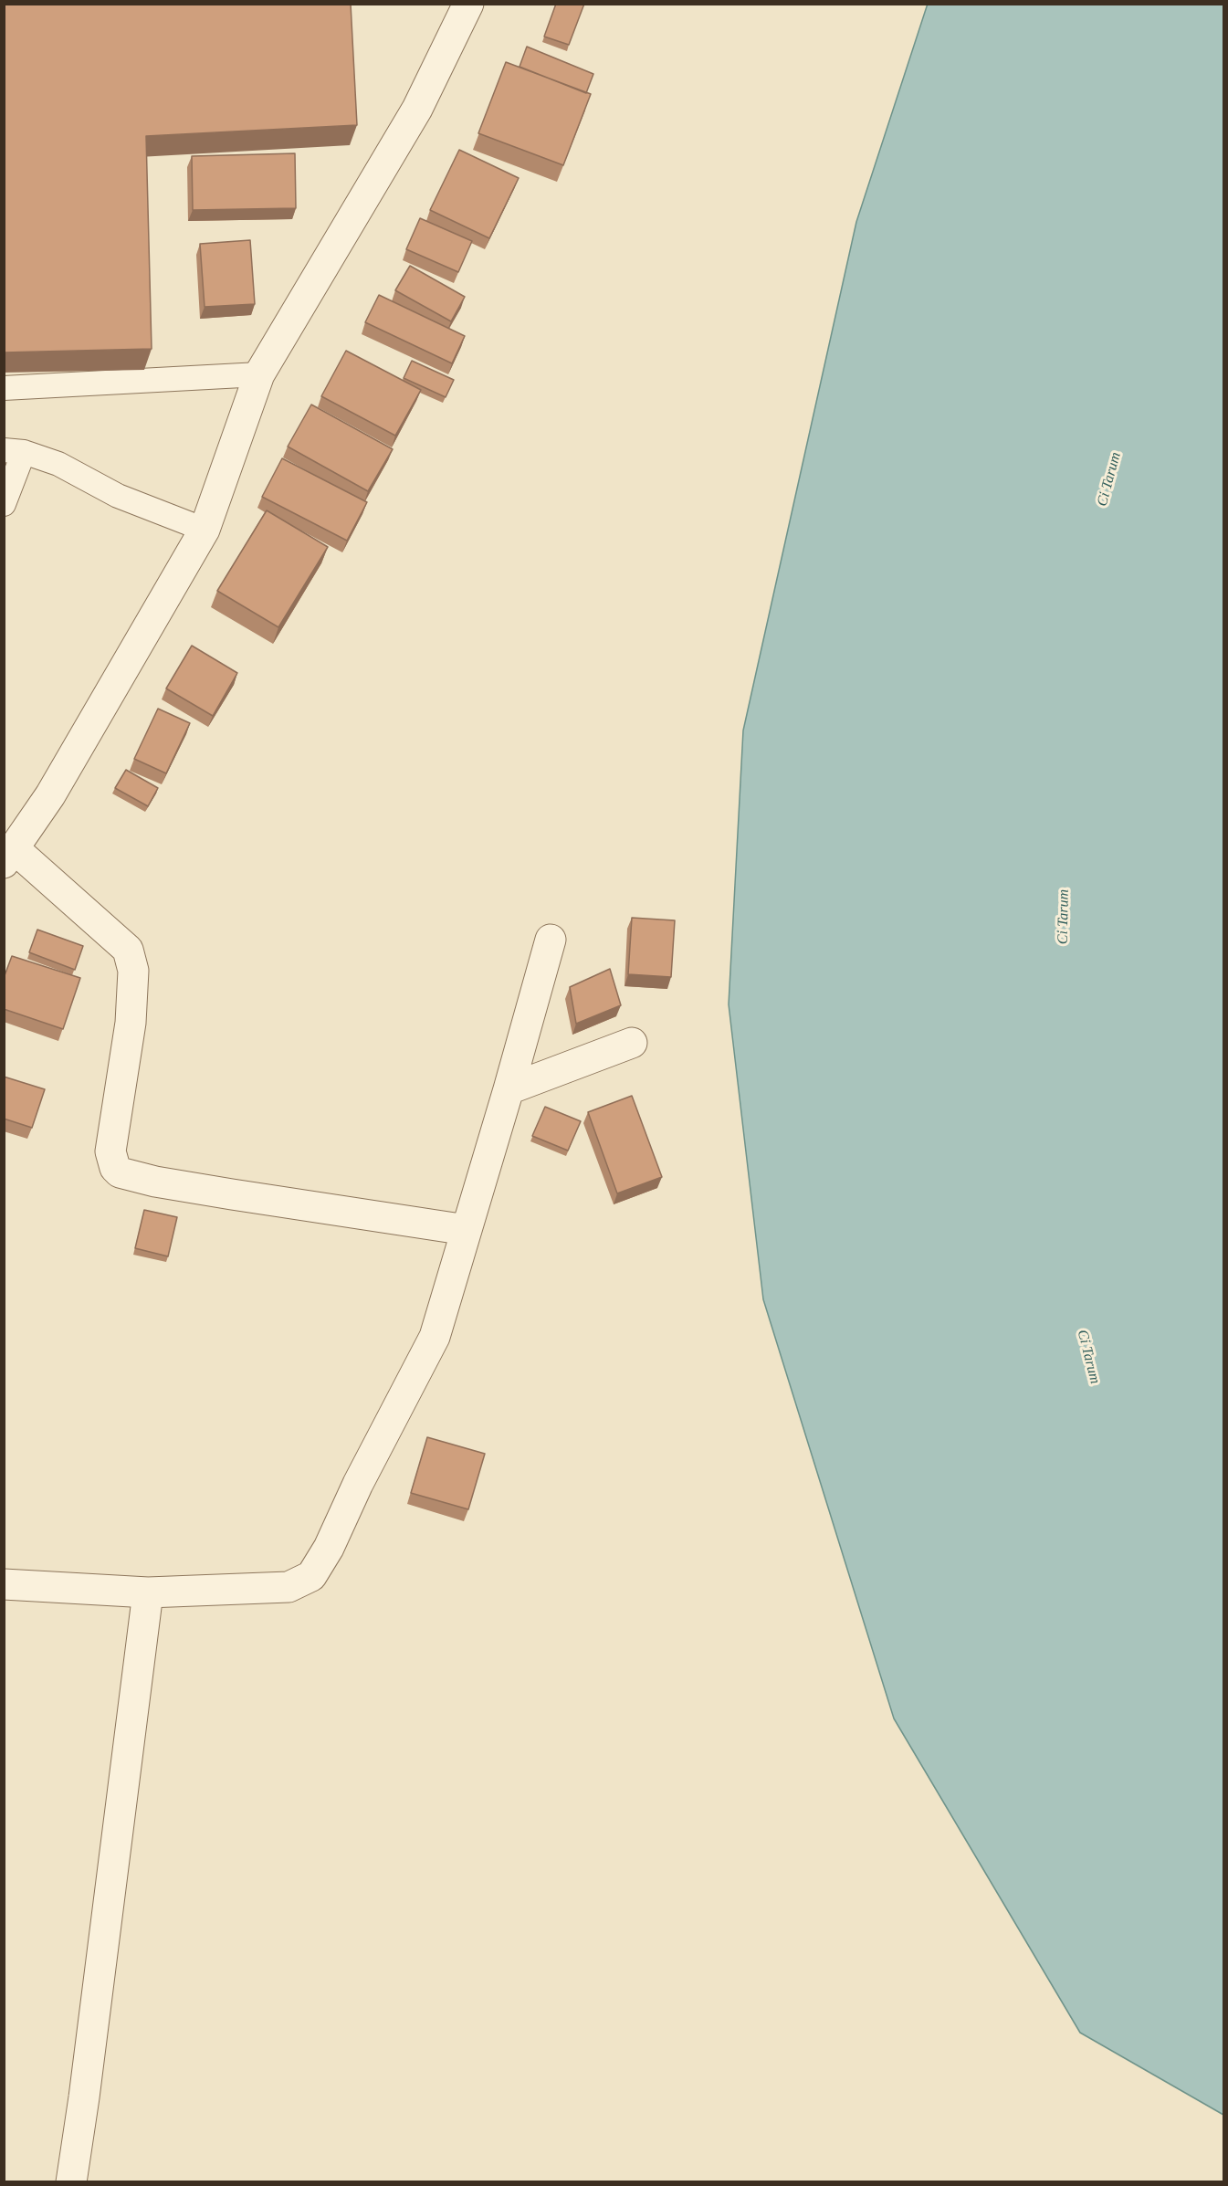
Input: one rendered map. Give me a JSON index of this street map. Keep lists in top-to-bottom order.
{
  "water": ["Ci Tarum"]
}
